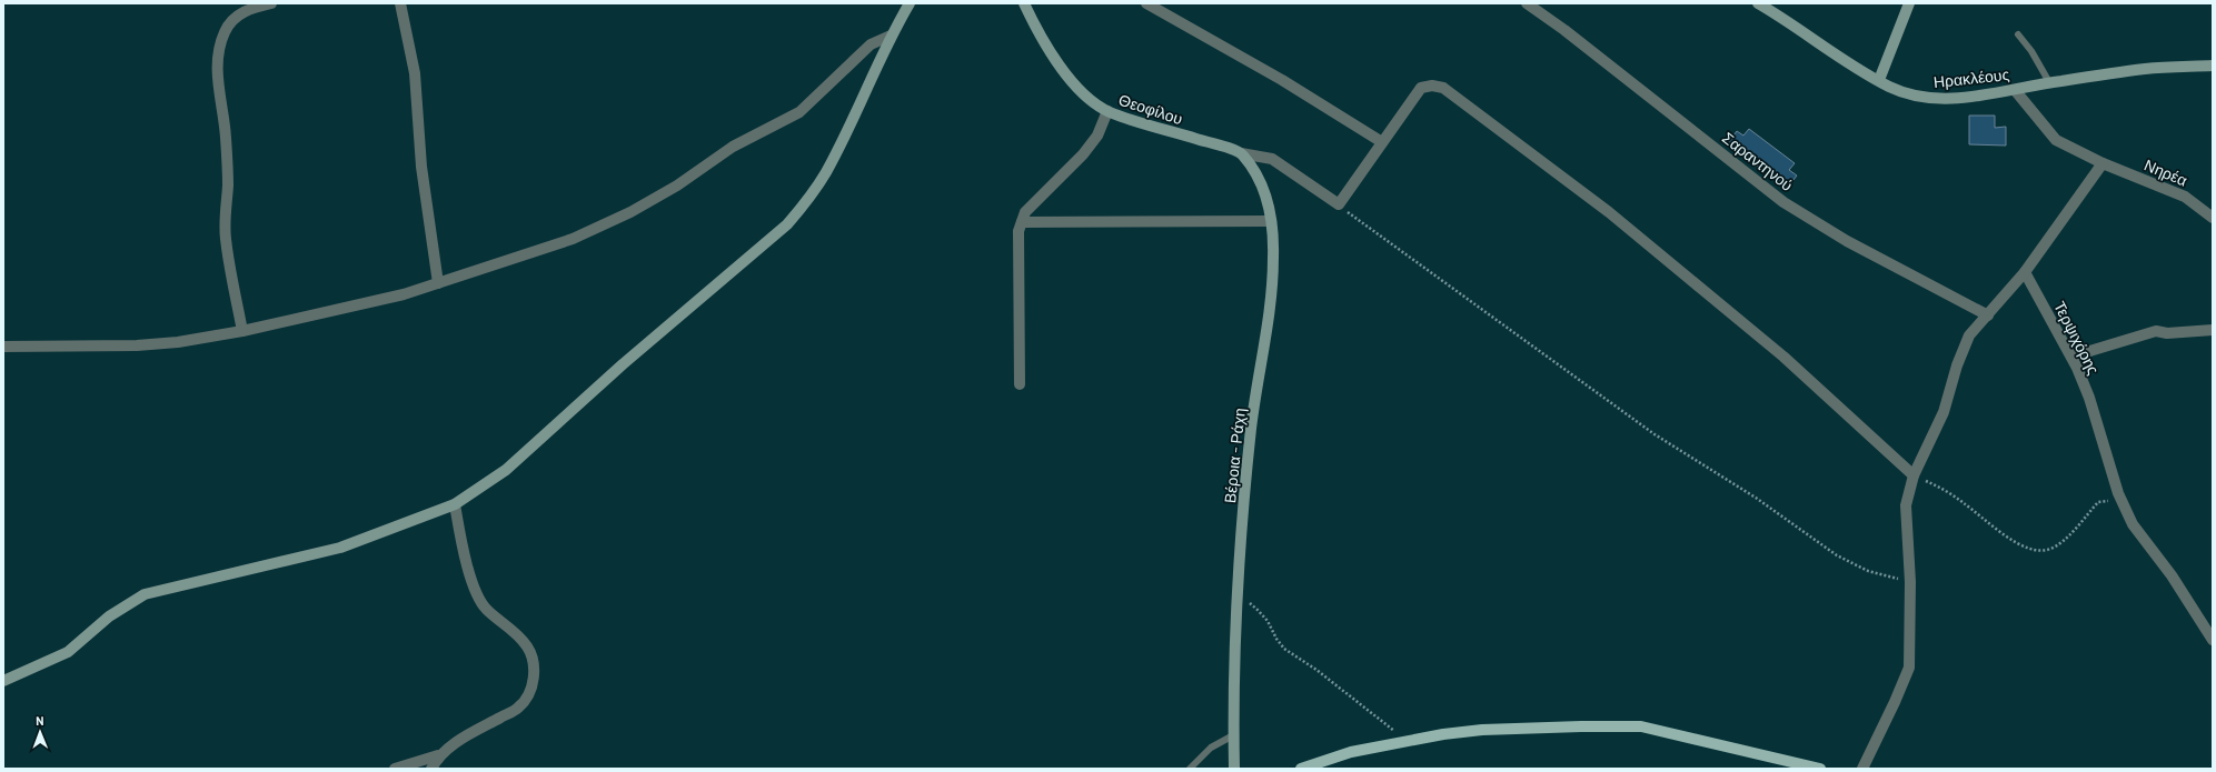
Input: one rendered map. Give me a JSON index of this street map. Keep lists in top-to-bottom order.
{
  "streets": {
    "street": [
      "Ηρακλέους",
      "Θεοφίλου",
      "Σαραντηνού",
      "Νηρέα",
      "Τερψιχόρης",
      "Βέροια - Ράχη"
    ]
  },
  "crossings": [
    ["Θεοφίλου", "Βέροια - Ράχη"]
  ],
  "north": "top"
}
